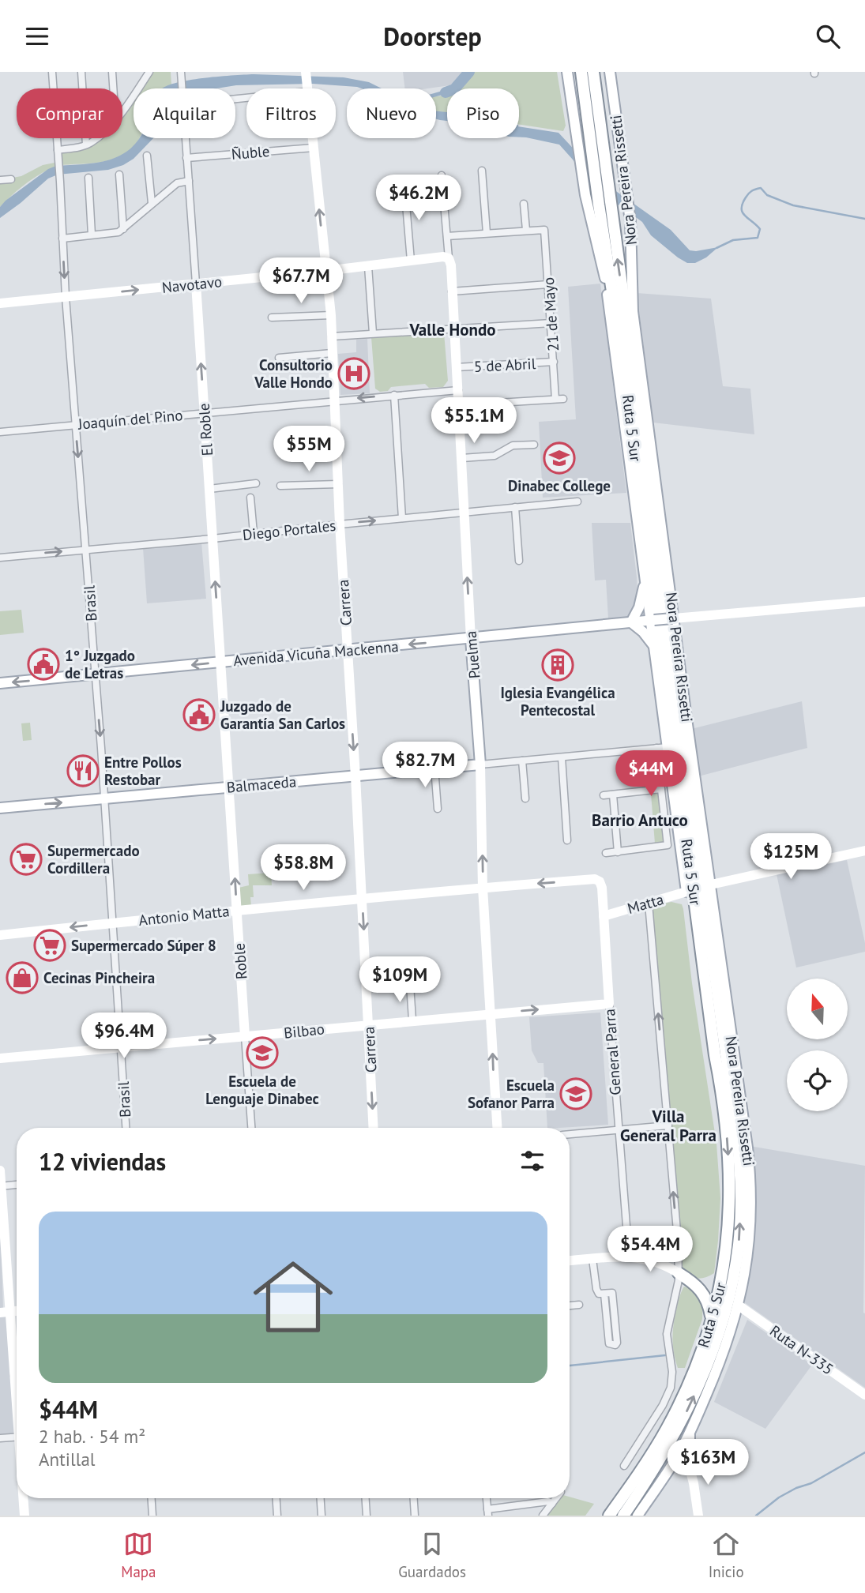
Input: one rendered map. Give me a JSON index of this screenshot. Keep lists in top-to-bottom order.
{
  "streets": {
    "highway": ["Ruta 5 Sur"],
    "main road": [
      "Nora Pereira Rissetti",
      "Navotavo",
      "El Roble",
      "Carrera",
      "Avenida Vicuña Mackenna",
      "Puelma",
      "Balmaceda",
      "Matta",
      "Antonio Matta",
      "Roble",
      "Bilbao",
      "General Parra",
      "Ruta N-335"
    ],
    "street": [
      "Ñuble",
      "21 de Mayo",
      "5 de Abril",
      "Joaquín del Pino",
      "Diego Portales",
      "Brasil"
    ]
  },
  "crossings": [
    ["Ñuble", "El Roble"],
    ["Ñuble", "Carrera"],
    ["Nora Pereira Rissetti", "Avenida Vicuña Mackenna"],
    ["Nora Pereira Rissetti", "Ruta N-335"],
    ["Navotavo", "El Roble"],
    ["Navotavo", "Carrera"],
    ["Navotavo", "Brasil"],
    ["Navotavo", "Puelma"],
    ["21 de Mayo", "5 de Abril"],
    ["21 de Mayo", "Puelma"],
    ["5 de Abril", "Puelma"],
    ["Joaquín del Pino", "El Roble"],
    ["Joaquín del Pino", "Carrera"],
    ["Joaquín del Pino", "Brasil"],
    ["Joaquín del Pino", "Puelma"],
    ["El Roble", "Diego Portales"],
    ["El Roble", "Avenida Vicuña Mackenna"],
    ["El Roble", "Balmaceda"],
    ["El Roble", "Roble"],
    ["Diego Portales", "Carrera"],
    ["Diego Portales", "Brasil"],
    ["Diego Portales", "Puelma"],
    ["Carrera", "Avenida Vicuña Mackenna"],
    ["Carrera", "Balmaceda"],
    ["Carrera", "Antonio Matta"],
    ["Carrera", "Bilbao"],
    ["Brasil", "Avenida Vicuña Mackenna"],
    ["Brasil", "Balmaceda"],
    ["Brasil", "Antonio Matta"],
    ["Brasil", "Bilbao"],
    ["Avenida Vicuña Mackenna", "Puelma"],
    ["Puelma", "Balmaceda"],
    ["Puelma", "Antonio Matta"],
    ["Puelma", "Bilbao"],
    ["Balmaceda", "Roble"],
    ["Matta", "General Parra"],
    ["Antonio Matta", "Roble"],
    ["Antonio Matta", "General Parra"],
    ["Roble", "Bilbao"],
    ["Bilbao", "General Parra"]
  ],
  "one_way": [
    "El Roble",
    "Avenida Vicuña Mackenna",
    "Antonio Matta",
    "Roble",
    "Bilbao"
  ],
  "districts": ["Valle Hondo", "Barrio Antuco", "Villa General Parra"],
  "places": {
    "hospital": ["Consultorio Valle Hondo"],
    "school or university": ["Dinabec College", "Escuela de Lenguaje Dinabec", "Escuela Sofanor Parra"],
    "public building": ["1° Juzgado de Letras", "Juzgado de Garantía San Carlos"],
    "building": ["Iglesia Evangélica Pentecostal"],
    "restaurant": ["Entre Pollos Restobar"],
    "supermarket": ["Supermercado Cordillera", "Supermercado Súper 8"],
    "shop": ["Cecinas Pincheira"]
  },
  "north": "top",
  "page": {
    "header": "Doorstep",
    "chip": [
      "Comprar",
      "Alquilar",
      "Filtros",
      "Nuevo",
      "Piso"
    ],
    "price": [
      "$46.2M",
      "$67.7M",
      "$55.1M",
      "$55M",
      "$82.7M",
      "$44M",
      "$125M",
      "$58.8M",
      "$109M",
      "$96.4M",
      "$54.4M",
      "$163M"
    ],
    "heading": "12 viviendas",
    "list": [
      {
        "name": "$44M",
        "note": "2 hab. · 54 m² · Antillal"
      }
    ],
    "tabs": ["Mapa", "Guardados", "Inicio"]
  }
}
